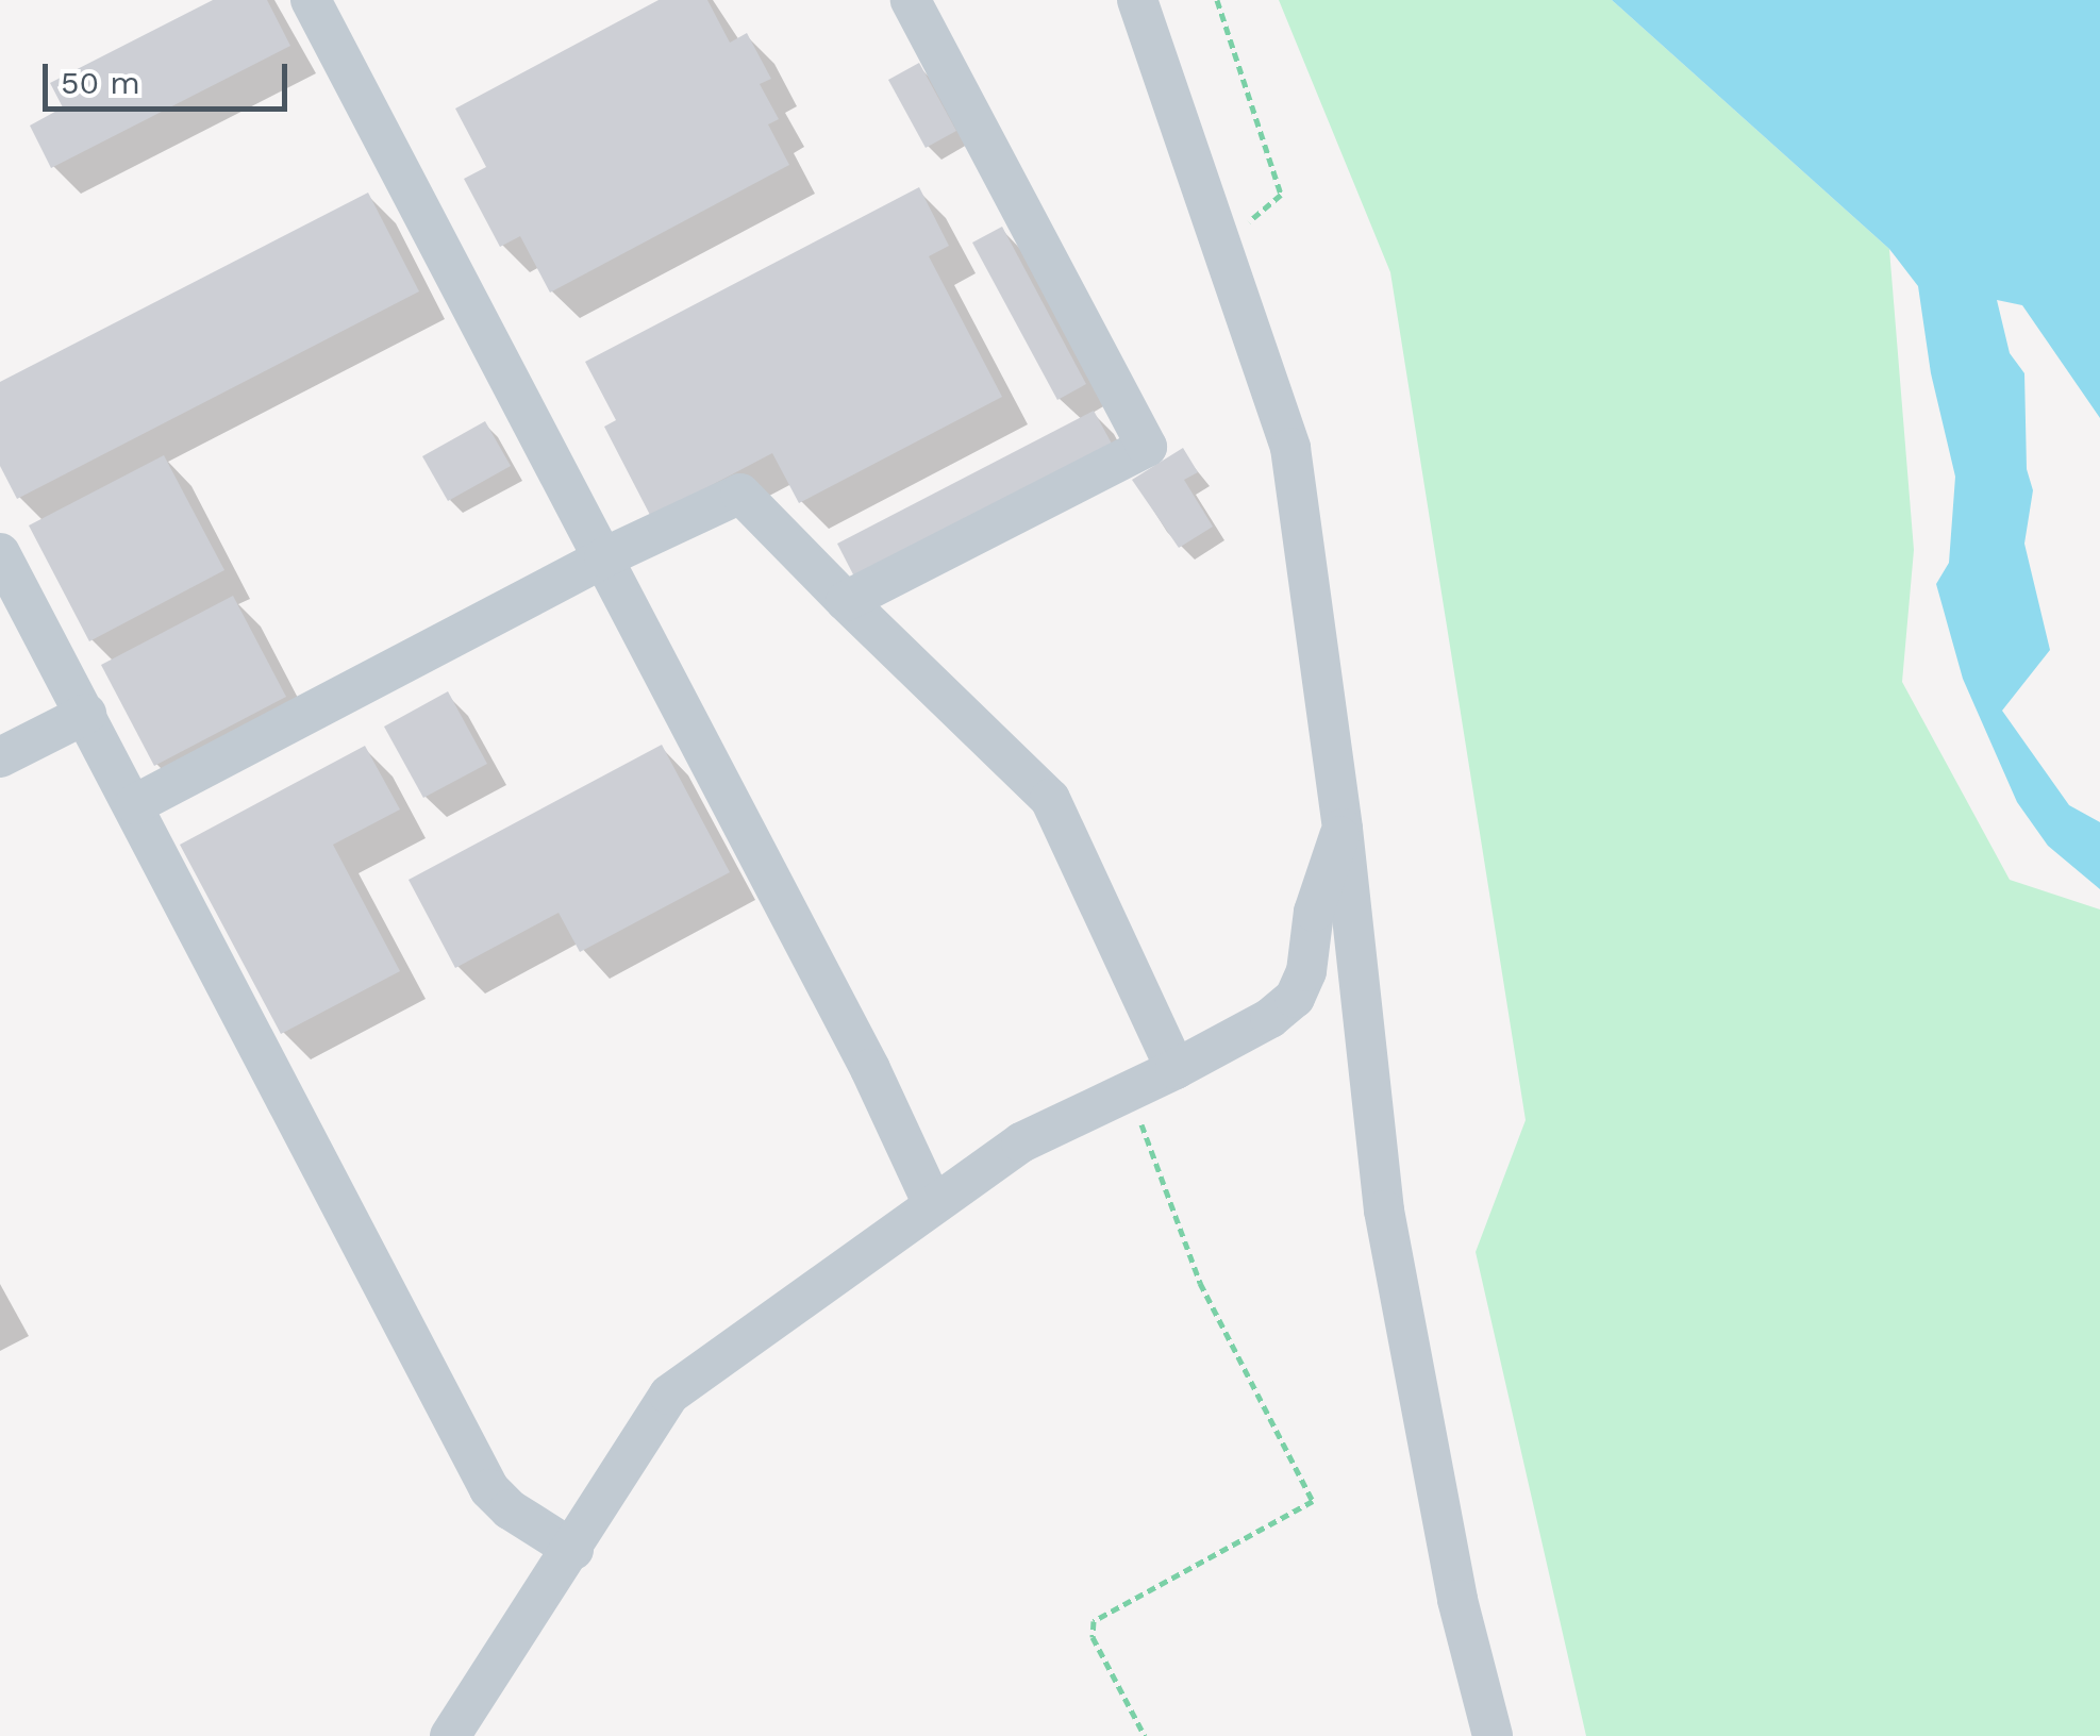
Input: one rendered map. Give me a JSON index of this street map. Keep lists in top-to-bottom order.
{
  "scale_bar": "50 m"
}
